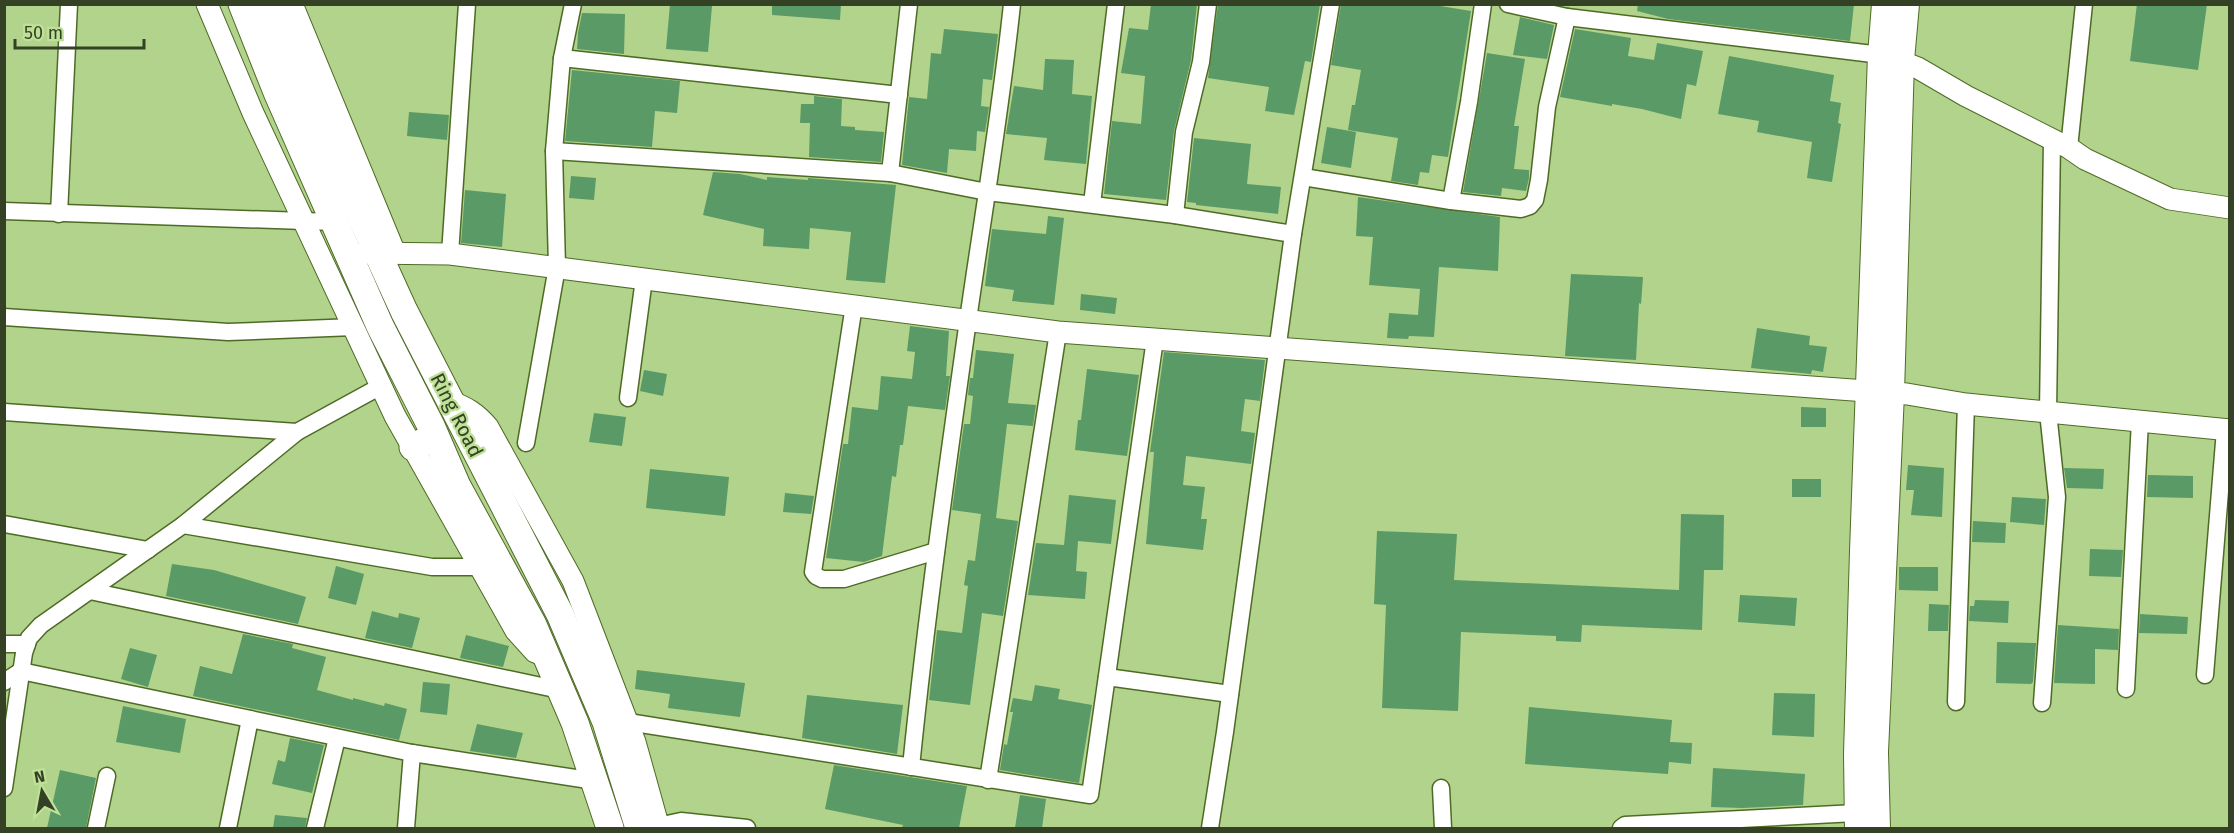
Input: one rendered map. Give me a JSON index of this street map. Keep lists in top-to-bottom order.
{
  "streets": {
    "highway": ["Ring Road"]
  },
  "scale_bar": "50 m",
  "north": "top"
}
